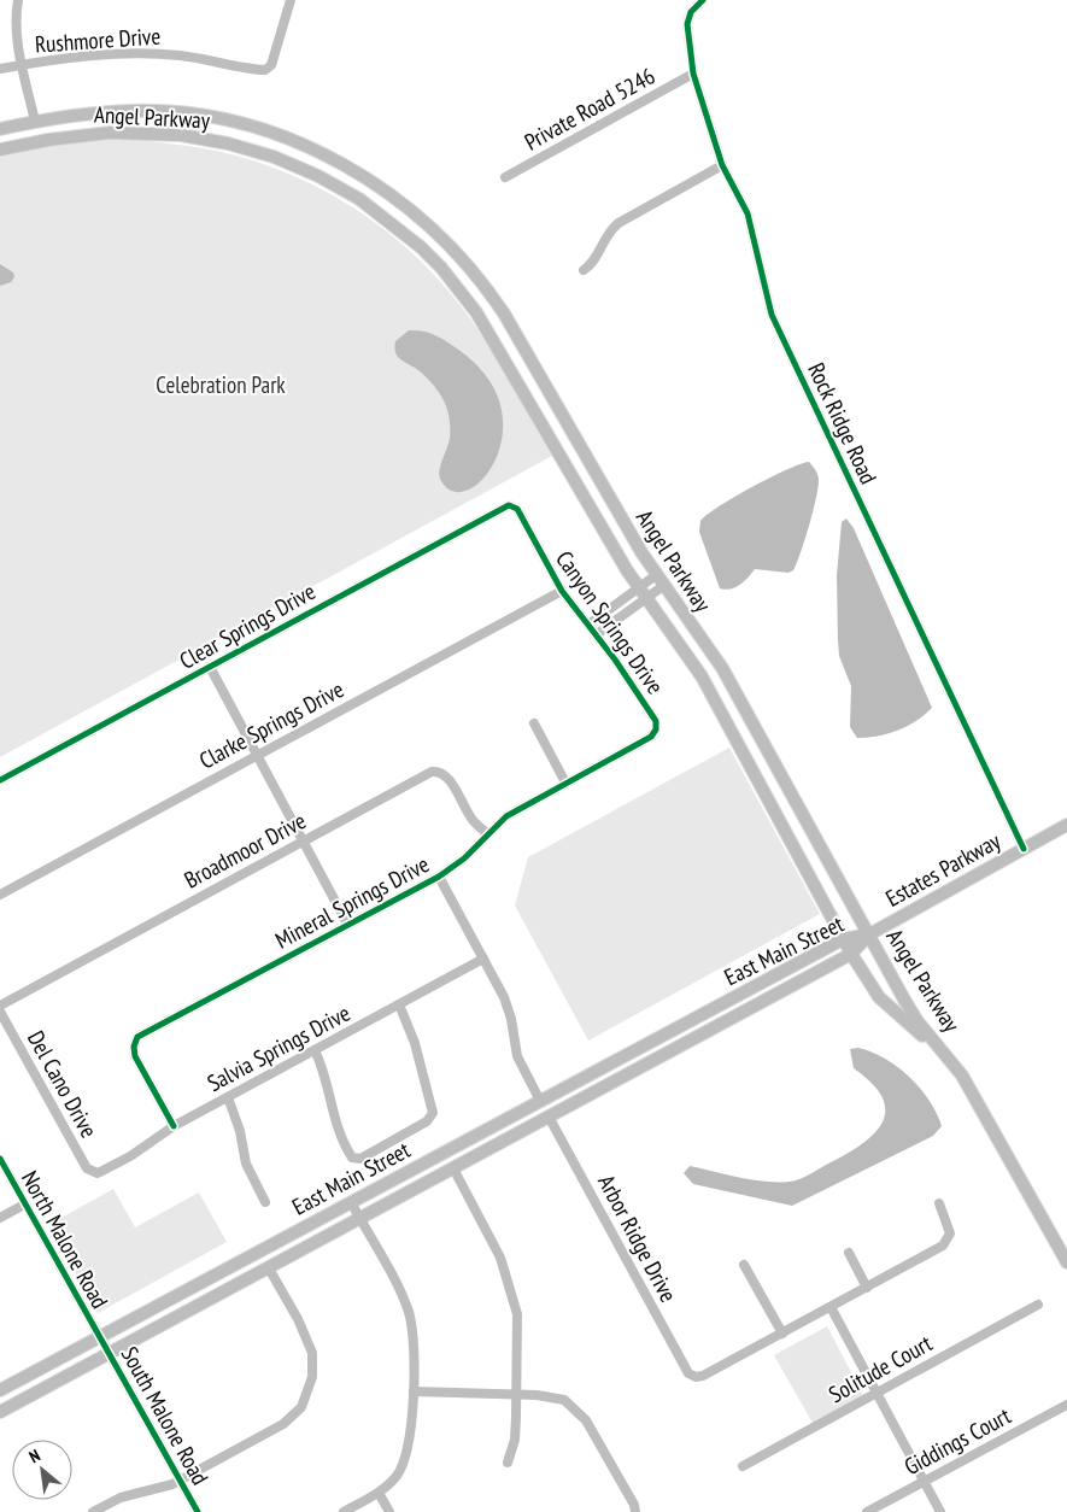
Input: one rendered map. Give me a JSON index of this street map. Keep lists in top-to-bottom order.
{
  "streets": {
    "main road": ["Angel Parkway", "Estates Parkway", "East Main Street"],
    "street": [
      "Rushmore Drive",
      "Private Road 5246",
      "Rock Ridge Road",
      "Canyon Springs Drive",
      "Clear Springs Drive",
      "Clarke Springs Drive",
      "Broadmoor Drive",
      "Mineral Springs Drive",
      "Salvia Springs Drive",
      "Del Cano Drive",
      "Arbor Ridge Drive",
      "North Malone Road",
      "Solitude Court",
      "South Malone Road",
      "Giddings Court"
    ]
  },
  "crossings": [
    ["Private Road 5246", "Rock Ridge Road"],
    ["Angel Parkway", "Estates Parkway"],
    ["Angel Parkway", "East Main Street"],
    ["Rock Ridge Road", "Estates Parkway"],
    ["Canyon Springs Drive", "Clear Springs Drive"],
    ["Canyon Springs Drive", "Clarke Springs Drive"],
    ["Canyon Springs Drive", "Mineral Springs Drive"],
    ["Broadmoor Drive", "Mineral Springs Drive"],
    ["Estates Parkway", "East Main Street"],
    ["Mineral Springs Drive", "Salvia Springs Drive"],
    ["East Main Street", "Arbor Ridge Drive"],
    ["East Main Street", "North Malone Road"],
    ["East Main Street", "South Malone Road"],
    ["Salvia Springs Drive", "Del Cano Drive"],
    ["North Malone Road", "South Malone Road"]
  ],
  "parks": ["Celebration Park"],
  "north": "top left"
}
